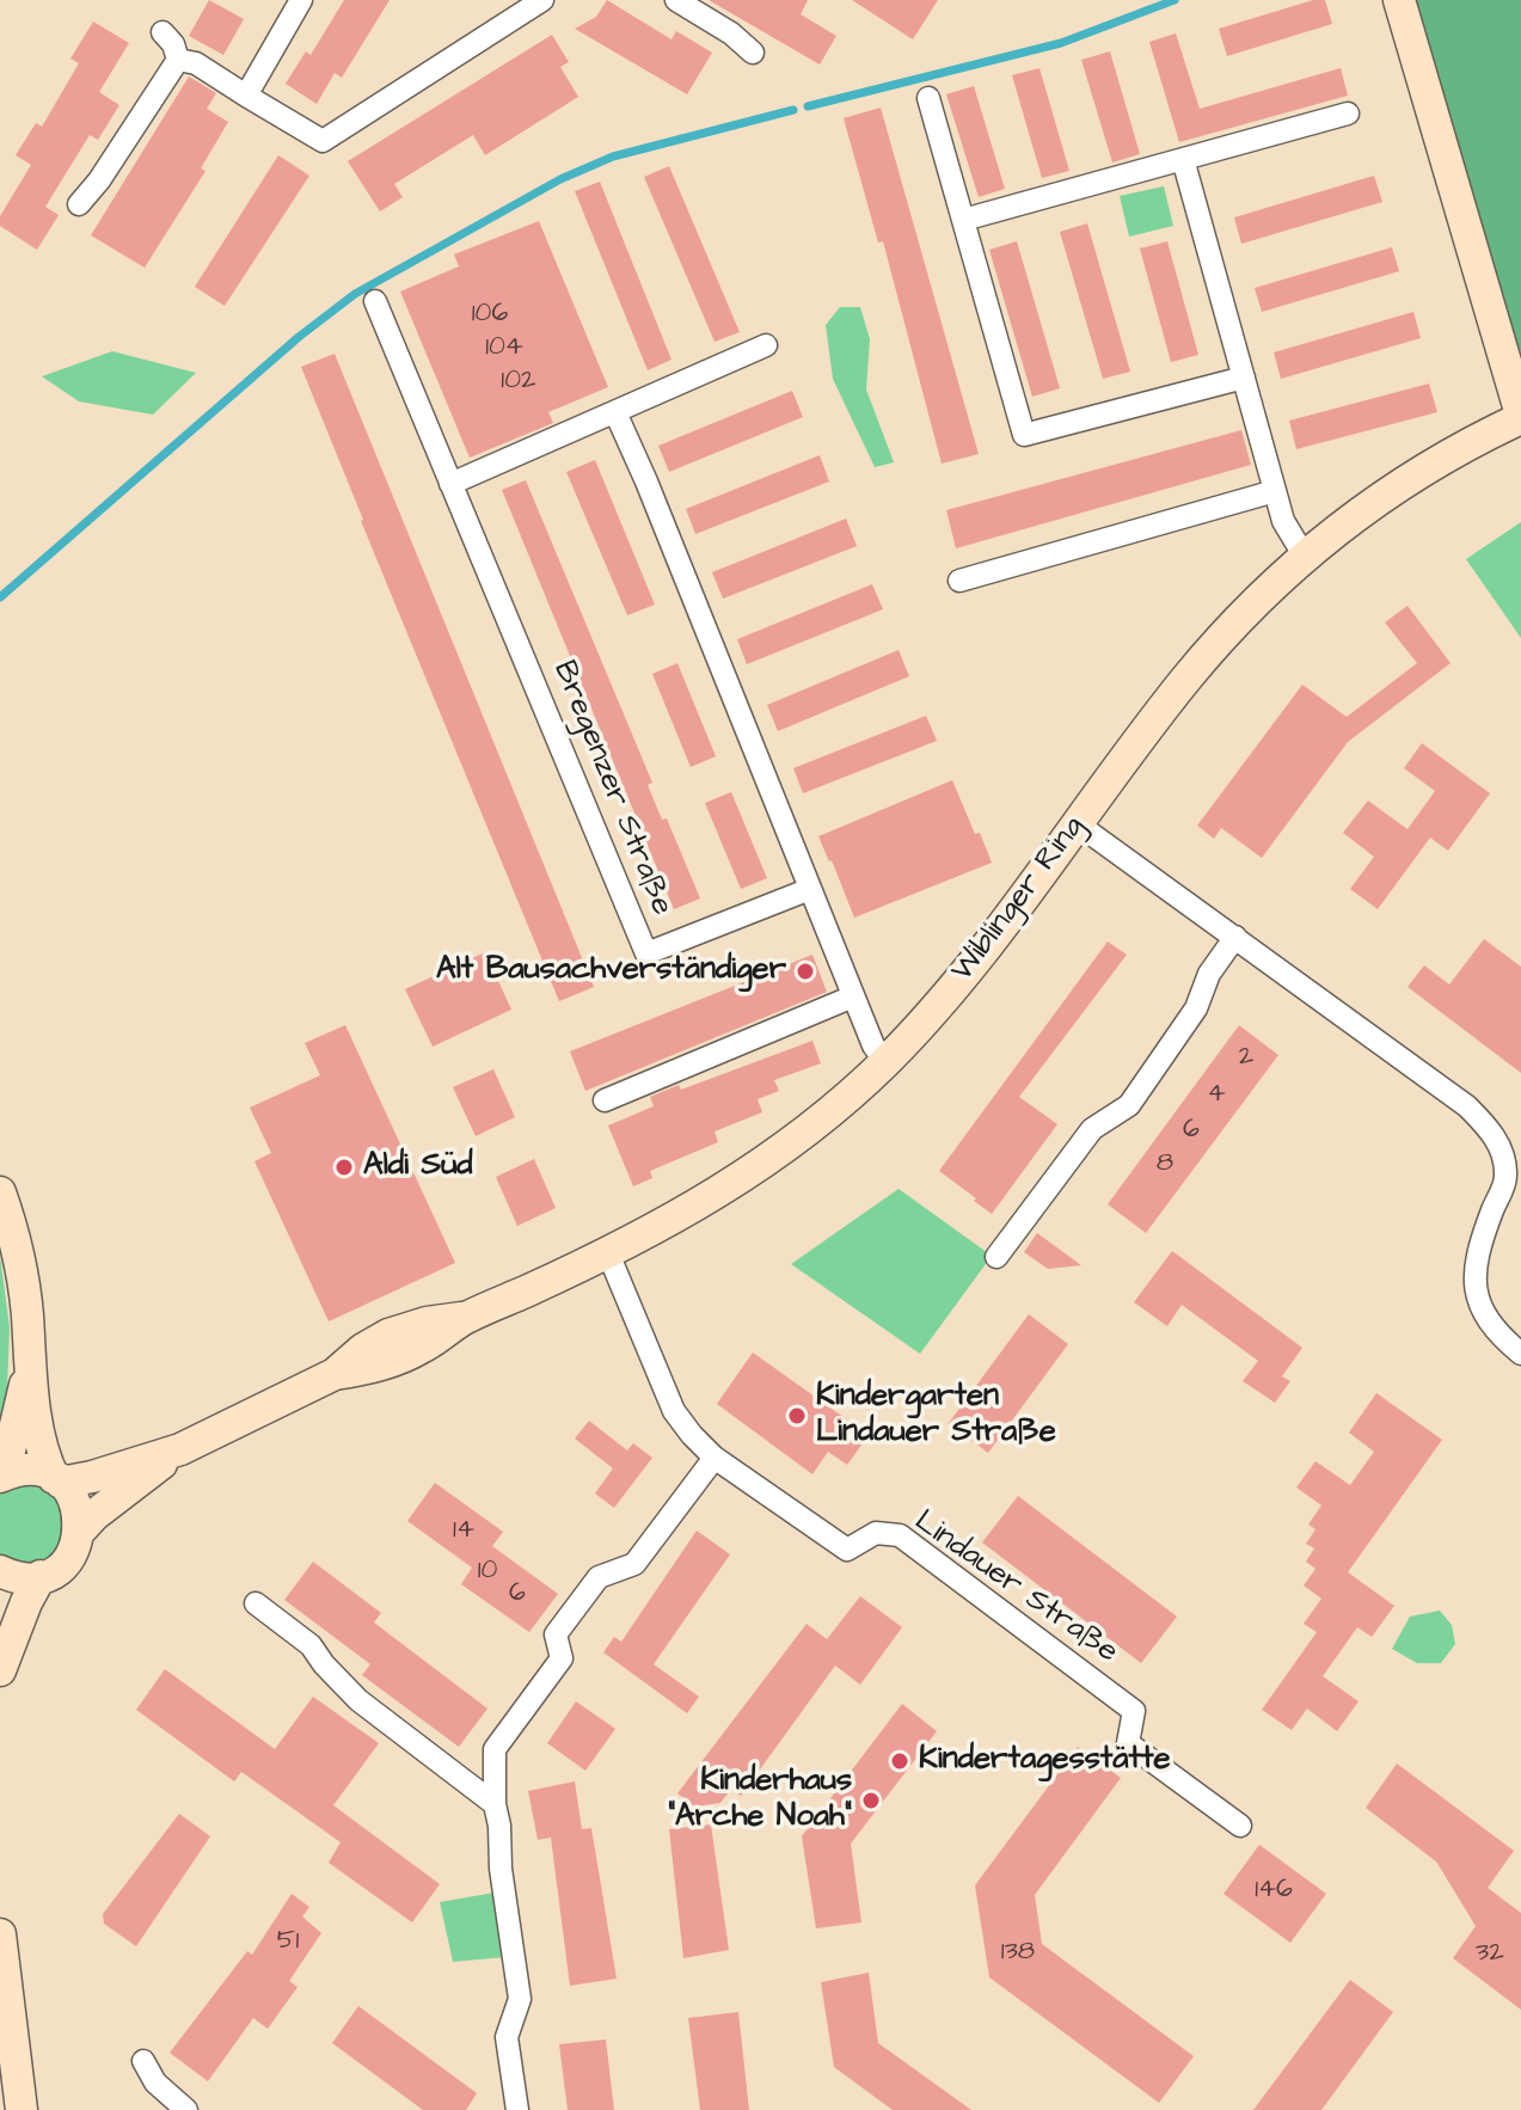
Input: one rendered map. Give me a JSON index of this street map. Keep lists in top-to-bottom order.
{
  "streets": {
    "street": ["Bregenzer Straße", "Wiblinger Ring", "Lindauer Straße"]
  },
  "crossings": [
    ["Wiblinger Ring", "Lindauer Straße"]
  ],
  "places": [
    "Alt Bausachverständiger",
    "Aldi Süd",
    "Kindergarten Lindauer Straße",
    "Kindertagesstätte",
    "Kinderhaus \"Arche Noah\""
  ],
  "house_numbers": [
    "106",
    "104",
    "102",
    "2",
    "4",
    "6",
    "8",
    "14",
    "10",
    "6",
    "146",
    "51",
    "138",
    "32"
  ]
}
